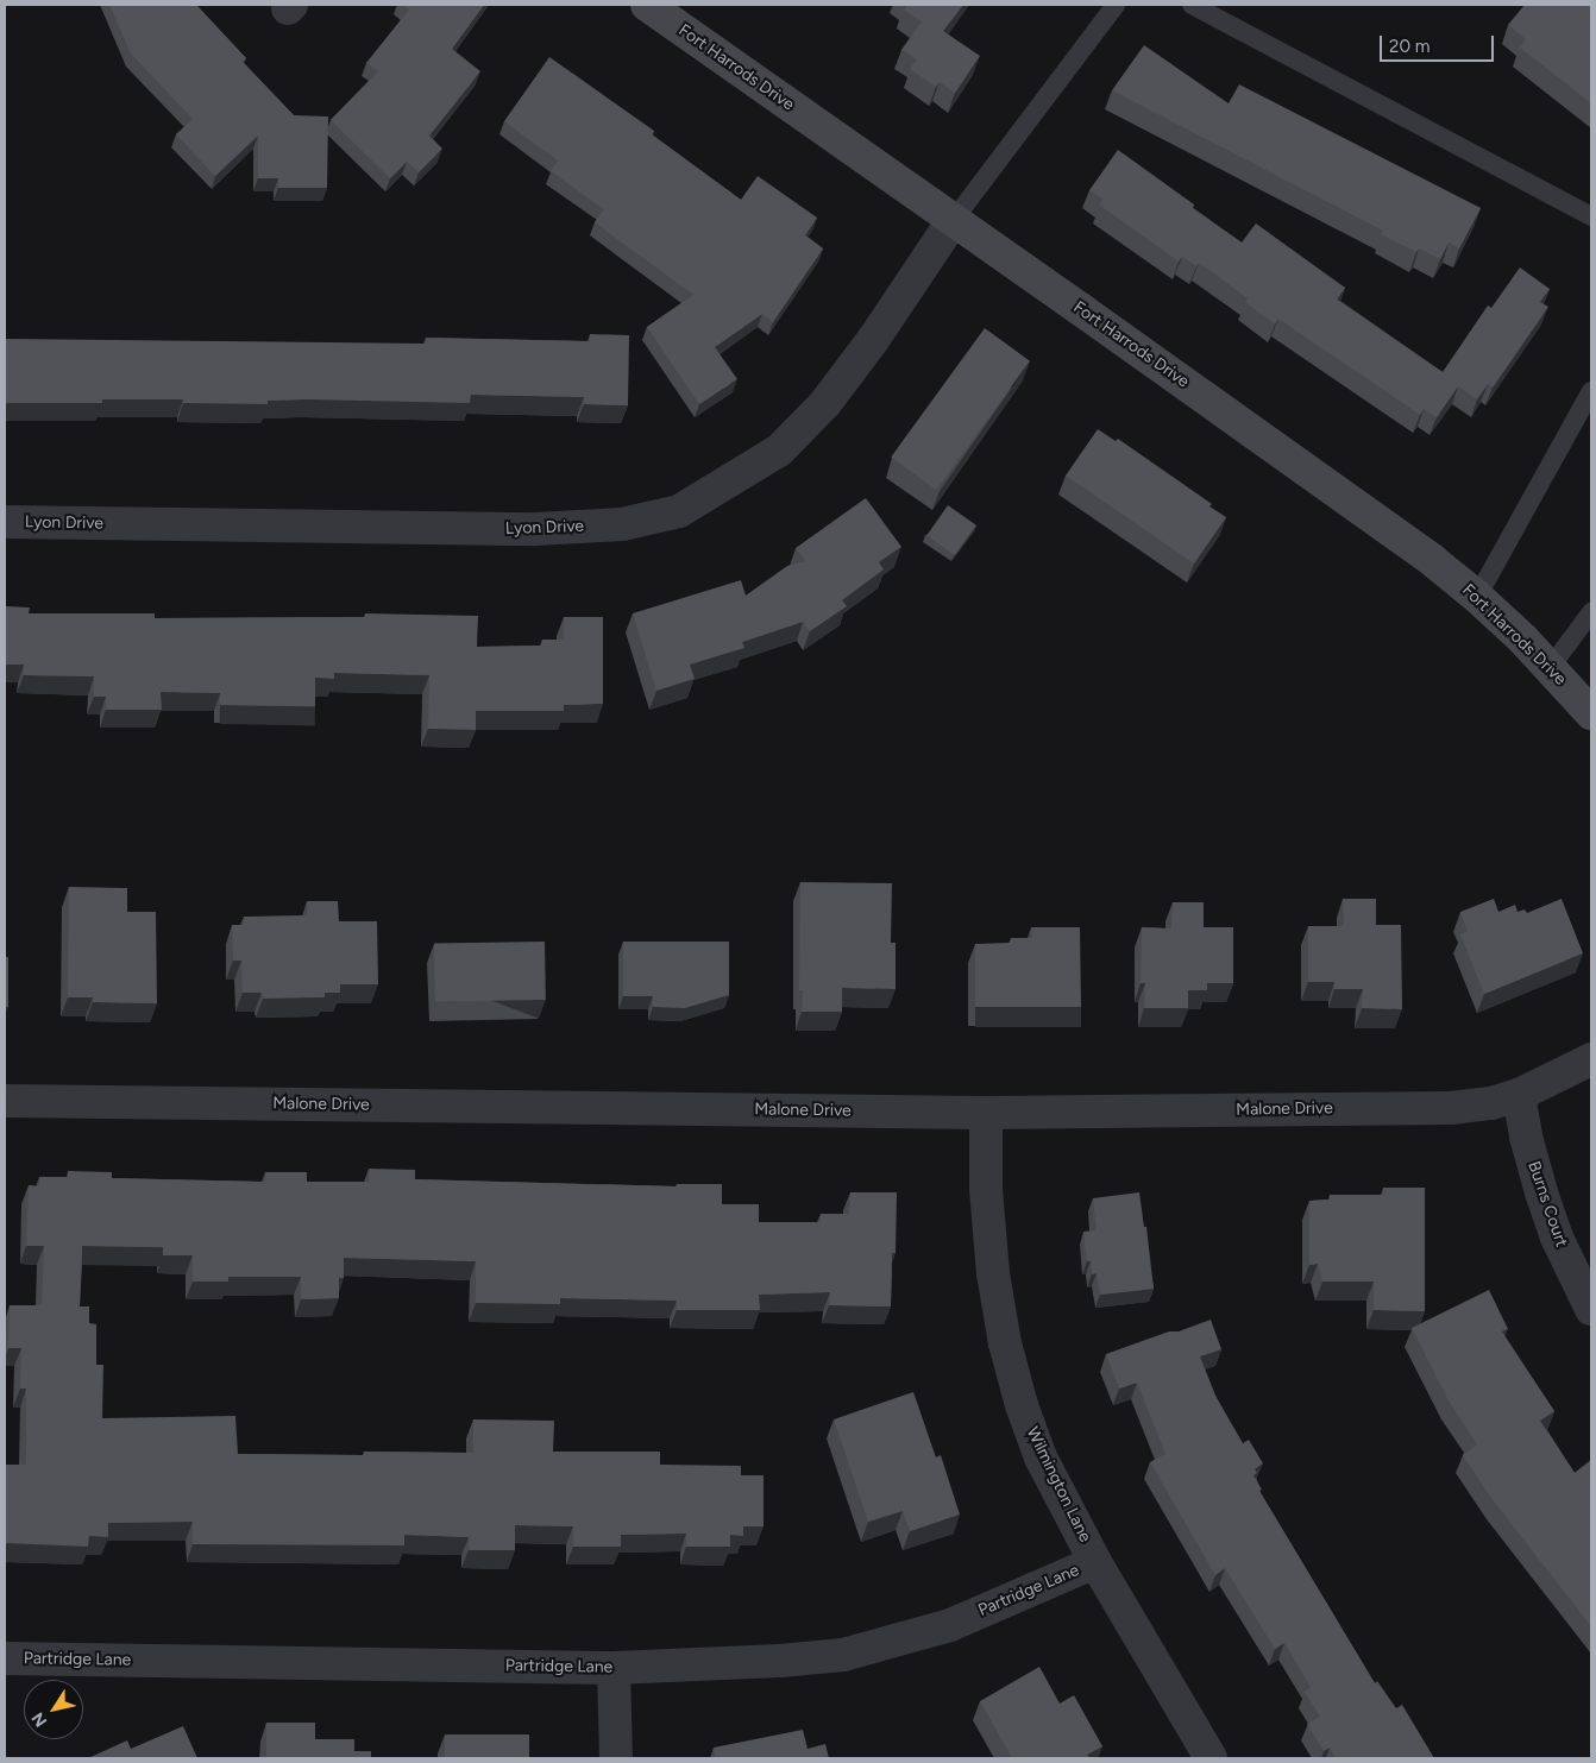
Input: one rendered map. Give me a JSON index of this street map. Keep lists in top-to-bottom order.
{
  "streets": {
    "street": [
      "Fort Harrods Drive",
      "Lyon Drive",
      "Malone Drive",
      "Burns Court",
      "Wilmington Lane",
      "Partridge Lane"
    ]
  },
  "crossings": [
    ["Fort Harrods Drive", "Lyon Drive"],
    ["Malone Drive", "Burns Court"],
    ["Malone Drive", "Wilmington Lane"],
    ["Wilmington Lane", "Partridge Lane"]
  ],
  "scale_bar": "20 m",
  "north": "bottom left"
}
